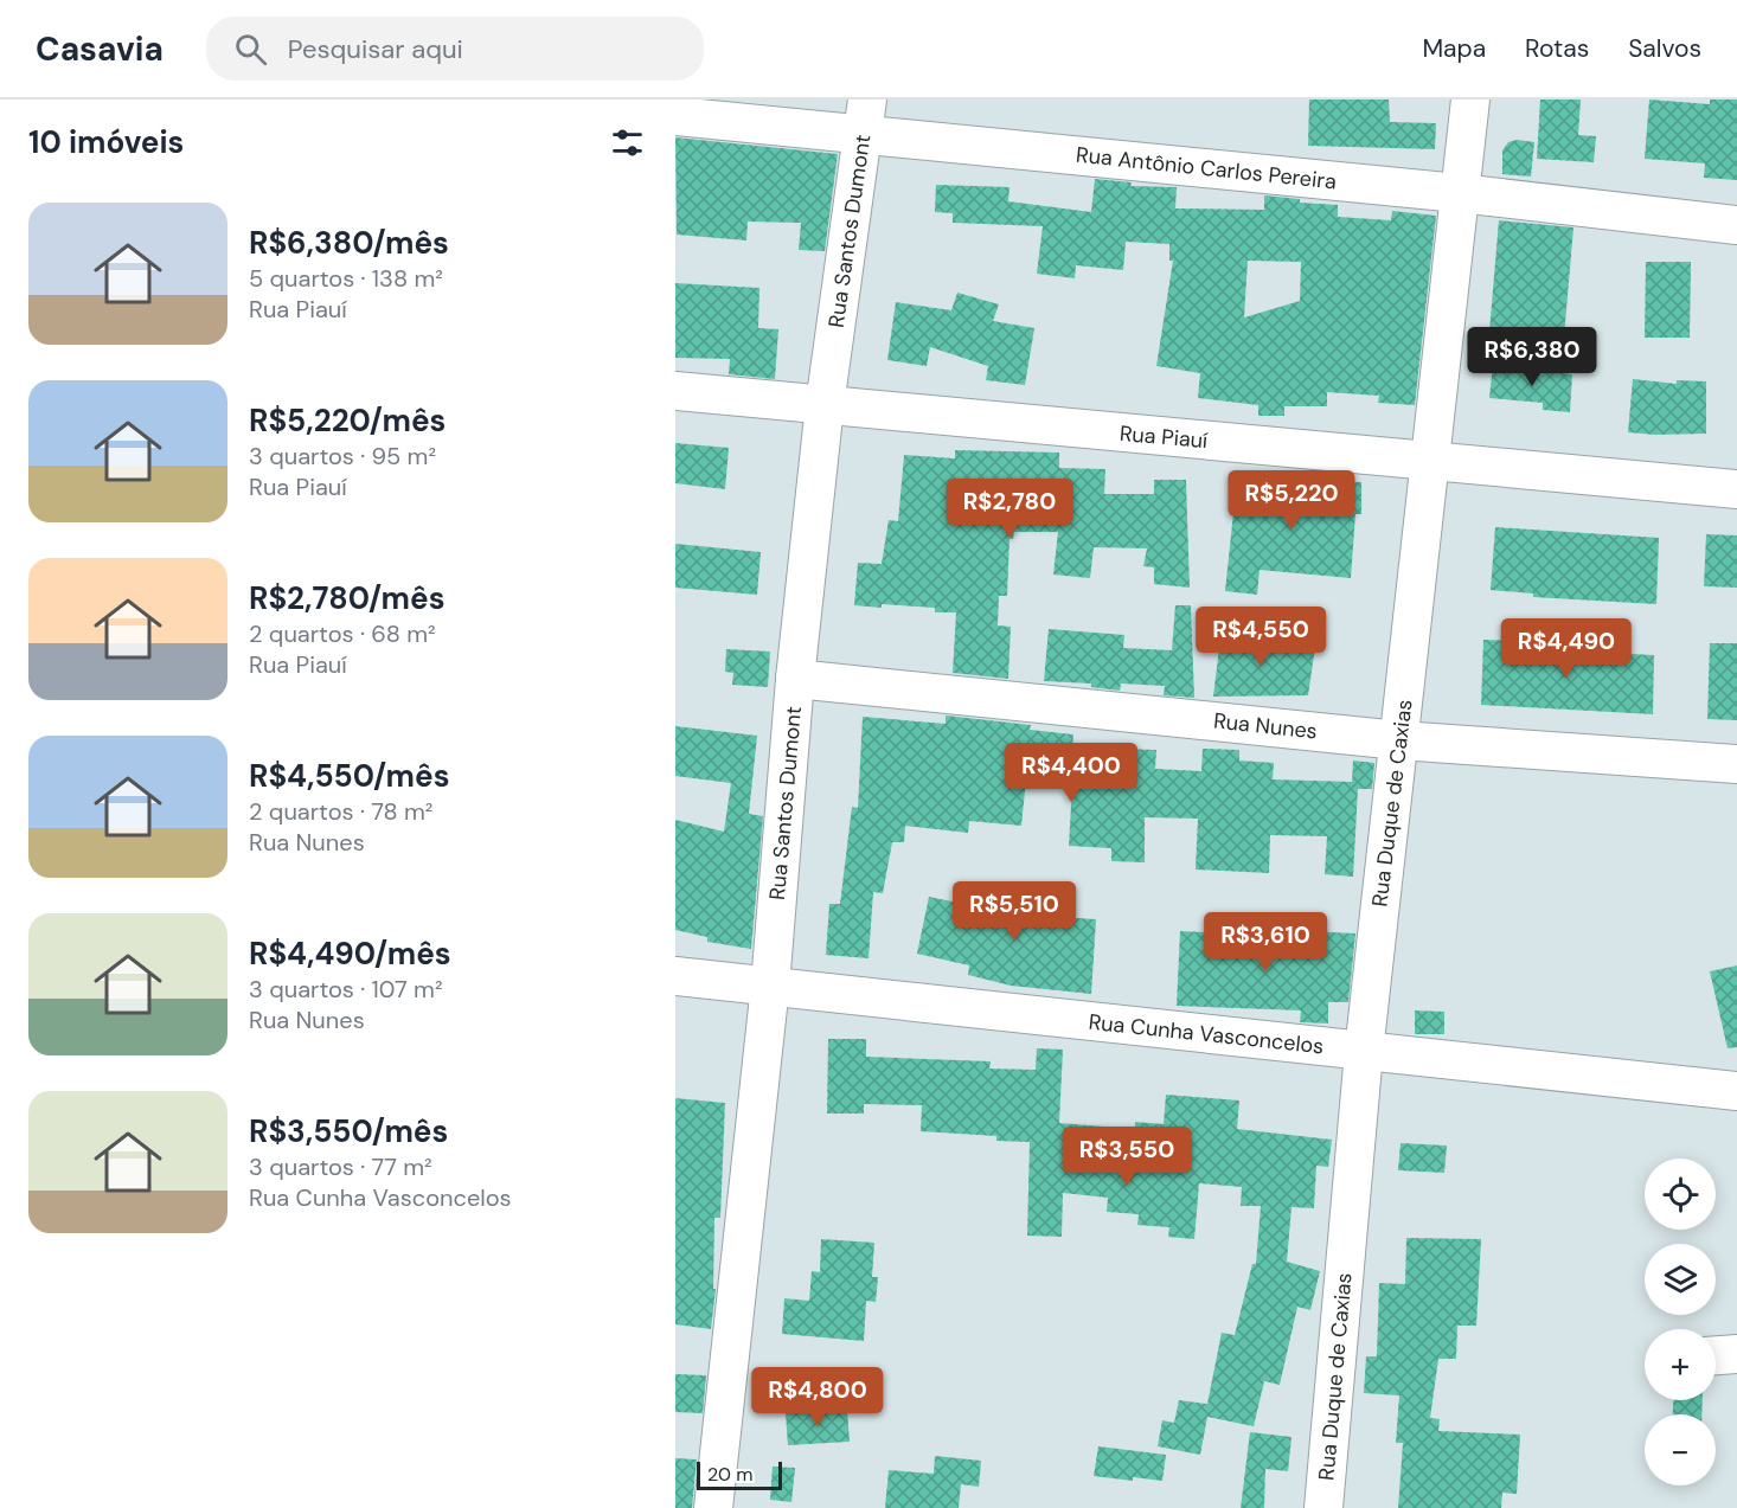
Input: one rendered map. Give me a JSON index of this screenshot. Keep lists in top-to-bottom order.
{
  "streets": {
    "street": [
      "Rua Antônio Carlos Pereira",
      "Rua Santos Dumont",
      "Rua Piauí",
      "Rua Nunes",
      "Rua Duque de Caxias",
      "Rua Cunha Vasconcelos"
    ]
  },
  "crossings": [
    ["Rua Antônio Carlos Pereira", "Rua Santos Dumont"],
    ["Rua Antônio Carlos Pereira", "Rua Duque de Caxias"],
    ["Rua Santos Dumont", "Rua Piauí"],
    ["Rua Santos Dumont", "Rua Nunes"],
    ["Rua Santos Dumont", "Rua Cunha Vasconcelos"],
    ["Rua Piauí", "Rua Duque de Caxias"],
    ["Rua Nunes", "Rua Duque de Caxias"],
    ["Rua Duque de Caxias", "Rua Cunha Vasconcelos"]
  ],
  "scale_bar": "20 m",
  "page": {
    "header": "Casavia",
    "search": "Pesquisar aqui",
    "nav": ["Mapa", "Rotas", "Salvos"],
    "heading": "10 imóveis",
    "list": [
      {
        "name": "R$6,380/mês",
        "note": "5 quartos · 138 m² · Rua Piauí"
      },
      {
        "name": "R$5,220/mês",
        "note": "3 quartos · 95 m² · Rua Piauí"
      },
      {
        "name": "R$2,780/mês",
        "note": "2 quartos · 68 m² · Rua Piauí"
      },
      {
        "name": "R$4,550/mês",
        "note": "2 quartos · 78 m² · Rua Nunes"
      },
      {
        "name": "R$4,490/mês",
        "note": "3 quartos · 107 m² · Rua Nunes"
      },
      {
        "name": "R$3,550/mês",
        "note": "3 quartos · 77 m² · Rua Cunha Vasconcelos"
      }
    ],
    "price": [
      "R$6,380",
      "R$5,220",
      "R$2,780",
      "R$4,550",
      "R$4,490",
      "R$4,400",
      "R$5,510",
      "R$3,610",
      "R$3,550",
      "R$4,800"
    ],
    "map_buttons": ["+", "−"],
    "scale": "20 m"
  }
}
